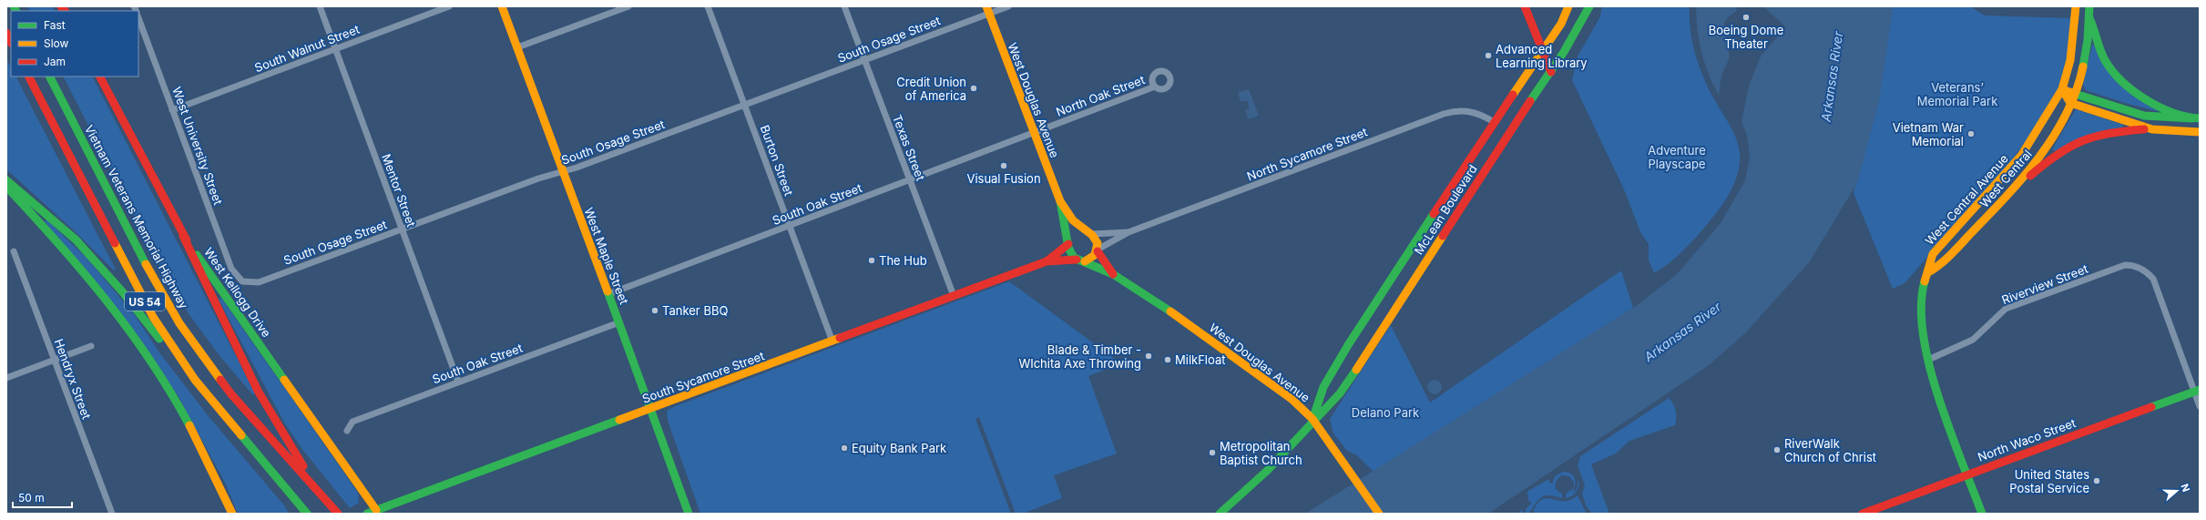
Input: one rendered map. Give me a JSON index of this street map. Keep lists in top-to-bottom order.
{
  "streets": {
    "main road": [
      "West Douglas Avenue",
      "West Central",
      "West Central Avenue",
      "McLean Boulevard",
      "Vietnam Veterans Memorial Highway",
      "West Maple Street",
      "West Kellogg Drive",
      "US 54",
      "South Sycamore Street",
      "North Waco Street"
    ],
    "street": [
      "South Osage Street",
      "South Walnut Street",
      "North Oak Street",
      "West University Street",
      "Texas Street",
      "North Sycamore Street",
      "Burton Street",
      "Mentor Street",
      "South Oak Street",
      "Riverview Street",
      "Hendryx Street"
    ]
  },
  "crossings": [
    ["South Osage Street", "West Douglas Avenue"],
    ["South Osage Street", "West University Street"],
    ["South Osage Street", "Texas Street"],
    ["South Osage Street", "Burton Street"],
    ["South Osage Street", "Mentor Street"],
    ["South Osage Street", "West Maple Street"],
    ["South Walnut Street", "West University Street"],
    ["South Walnut Street", "Mentor Street"],
    ["North Oak Street", "West Douglas Avenue"],
    ["North Oak Street", "South Oak Street"],
    ["West Douglas Avenue", "North Sycamore Street"],
    ["West Douglas Avenue", "South Oak Street"],
    ["West Douglas Avenue", "McLean Boulevard"],
    ["West Douglas Avenue", "South Sycamore Street"],
    ["Texas Street", "South Oak Street"],
    ["Texas Street", "South Sycamore Street"],
    ["North Sycamore Street", "McLean Boulevard"],
    ["North Sycamore Street", "South Sycamore Street"],
    ["Burton Street", "South Oak Street"],
    ["Burton Street", "South Sycamore Street"],
    ["West Central", "West Central Avenue"],
    ["Mentor Street", "South Oak Street"],
    ["West Central Avenue", "Riverview Street"],
    ["West Central Avenue", "North Waco Street"],
    ["South Oak Street", "West Maple Street"],
    ["West Maple Street", "South Sycamore Street"],
    ["Riverview Street", "North Waco Street"],
    ["West Kellogg Drive", "South Sycamore Street"]
  ],
  "water": ["Arkansas River"],
  "parks": ["Veterans’ Memorial Park", "Adventure Playscape", "Delano Park"],
  "places": [
    "Boeing Dome Theater",
    "Advanced Learning Library",
    "Credit Union of America",
    "Vietnam War Memorial",
    "Visual Fusion",
    "The Hub",
    "Tanker BBQ",
    "Blade & Timber - WIchita Axe Throwing",
    "MilkFloat",
    "Equity Bank Park",
    "RiverWalk Church of Christ",
    "Metropolitan Baptist Church",
    "United States Postal Service"
  ],
  "legend": ["Fast", "Slow", "Jam"],
  "scale_bar": "50 m",
  "north": "right"
}
